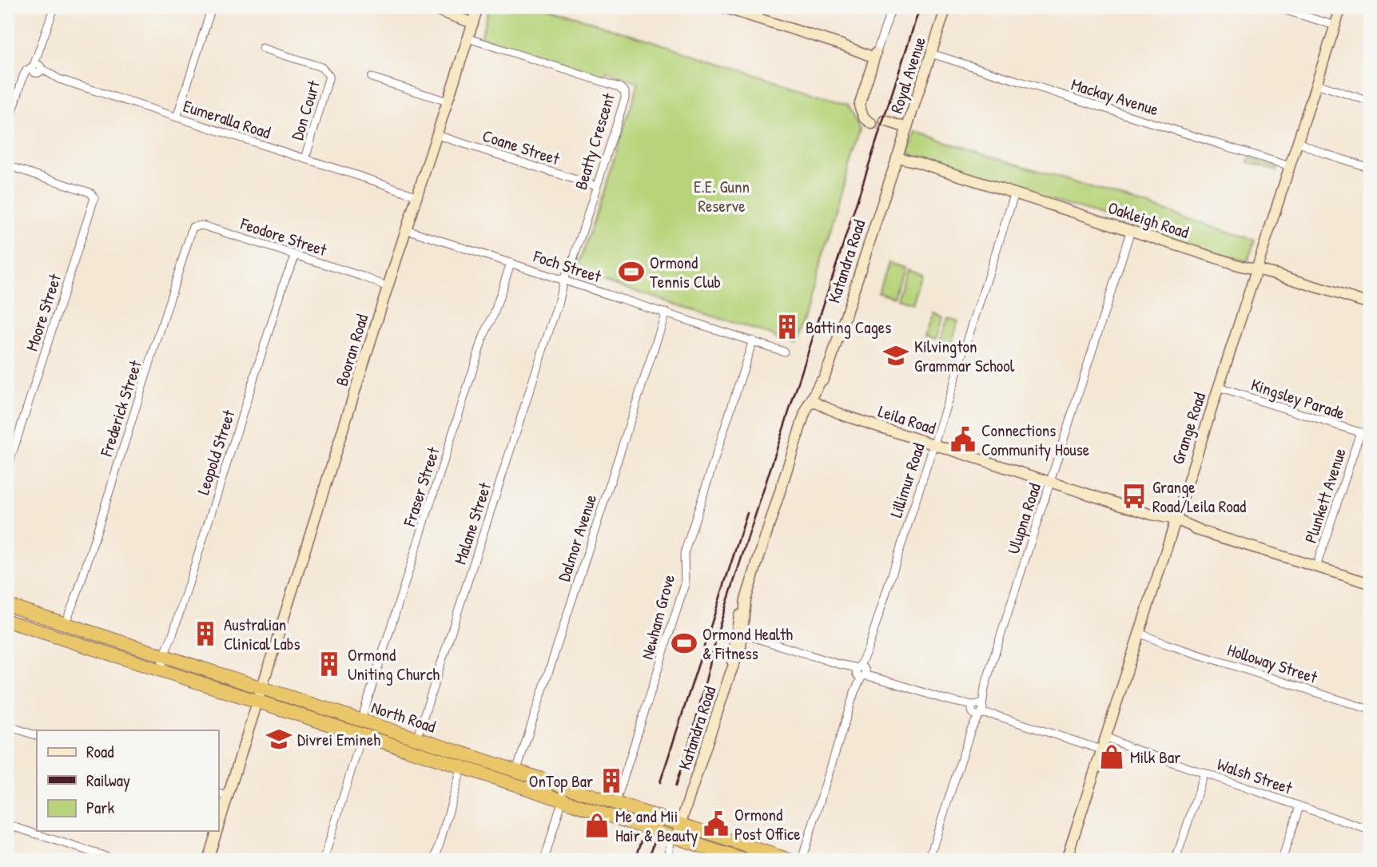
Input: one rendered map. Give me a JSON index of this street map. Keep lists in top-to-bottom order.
{
  "streets": {
    "highway": ["North Road"],
    "street": [
      "Royal Avenue",
      "Mackay Avenue",
      "Don Court",
      "Eumeralla Road",
      "Beatty Crescent",
      "Coane Street",
      "Oakleigh Road",
      "Feodore Street",
      "Katandra Road",
      "Foch Street",
      "Moore Street",
      "Booran Road",
      "Kingsley Parade",
      "Frederick Street",
      "Leila Road",
      "Grange Road",
      "Leopold Street",
      "Lillimur Road",
      "Fraser Street",
      "Plunkett Avenue",
      "Ulupna Road",
      "Malane Street",
      "Dalmor Avenue",
      "Newham Grove",
      "Holloway Street",
      "Walsh Street"
    ]
  },
  "crossings": [
    ["Royal Avenue", "Mackay Avenue"],
    ["Royal Avenue", "Oakleigh Road"],
    ["Royal Avenue", "Katandra Road"],
    ["Mackay Avenue", "Grange Road"],
    ["Don Court", "Eumeralla Road"],
    ["Eumeralla Road", "Booran Road"],
    ["Beatty Crescent", "Coane Street"],
    ["Beatty Crescent", "Foch Street"],
    ["Beatty Crescent", "Booran Road"],
    ["Beatty Crescent", "Malane Street"],
    ["Coane Street", "Booran Road"],
    ["Oakleigh Road", "Katandra Road"],
    ["Oakleigh Road", "Grange Road"],
    ["Oakleigh Road", "Lillimur Road"],
    ["Oakleigh Road", "Ulupna Road"],
    ["Feodore Street", "Booran Road"],
    ["Feodore Street", "Frederick Street"],
    ["Feodore Street", "Leopold Street"],
    ["Katandra Road", "Leila Road"],
    ["Katandra Road", "North Road"],
    ["Katandra Road", "Walsh Street"],
    ["Foch Street", "Booran Road"],
    ["Foch Street", "Fraser Street"],
    ["Foch Street", "Malane Street"],
    ["Foch Street", "Dalmor Avenue"],
    ["Foch Street", "Newham Grove"],
    ["Booran Road", "North Road"],
    ["Kingsley Parade", "Grange Road"],
    ["Kingsley Parade", "Plunkett Avenue"],
    ["Frederick Street", "North Road"],
    ["Leila Road", "Grange Road"],
    ["Leila Road", "Lillimur Road"],
    ["Leila Road", "Plunkett Avenue"],
    ["Leila Road", "Ulupna Road"],
    ["Grange Road", "Holloway Street"],
    ["Grange Road", "Walsh Street"],
    ["Leopold Street", "North Road"],
    ["Lillimur Road", "Walsh Street"],
    ["Fraser Street", "North Road"],
    ["Ulupna Road", "Walsh Street"],
    ["Malane Street", "North Road"],
    ["Dalmor Avenue", "North Road"],
    ["Newham Grove", "North Road"]
  ],
  "parks": ["E.E. Gunn Reserve"],
  "places": {
    "sports": ["Ormond Tennis Club", "Ormond Health & Fitness"],
    "building": [
      "Batting Cages",
      "Australian Clinical Labs",
      "Ormond Uniting Church",
      "OnTop Bar"
    ],
    "school or university": ["Kilvington Grammar School", "Divrei Emineh"],
    "public building": ["Connections Community House", "Ormond Post Office"],
    "bus stop": ["Grange Road/Leila Road"],
    "shop": ["Milk Bar", "Me and Mii Hair & Beauty"]
  },
  "legend": ["Road", "Railway", "Park"]
}
